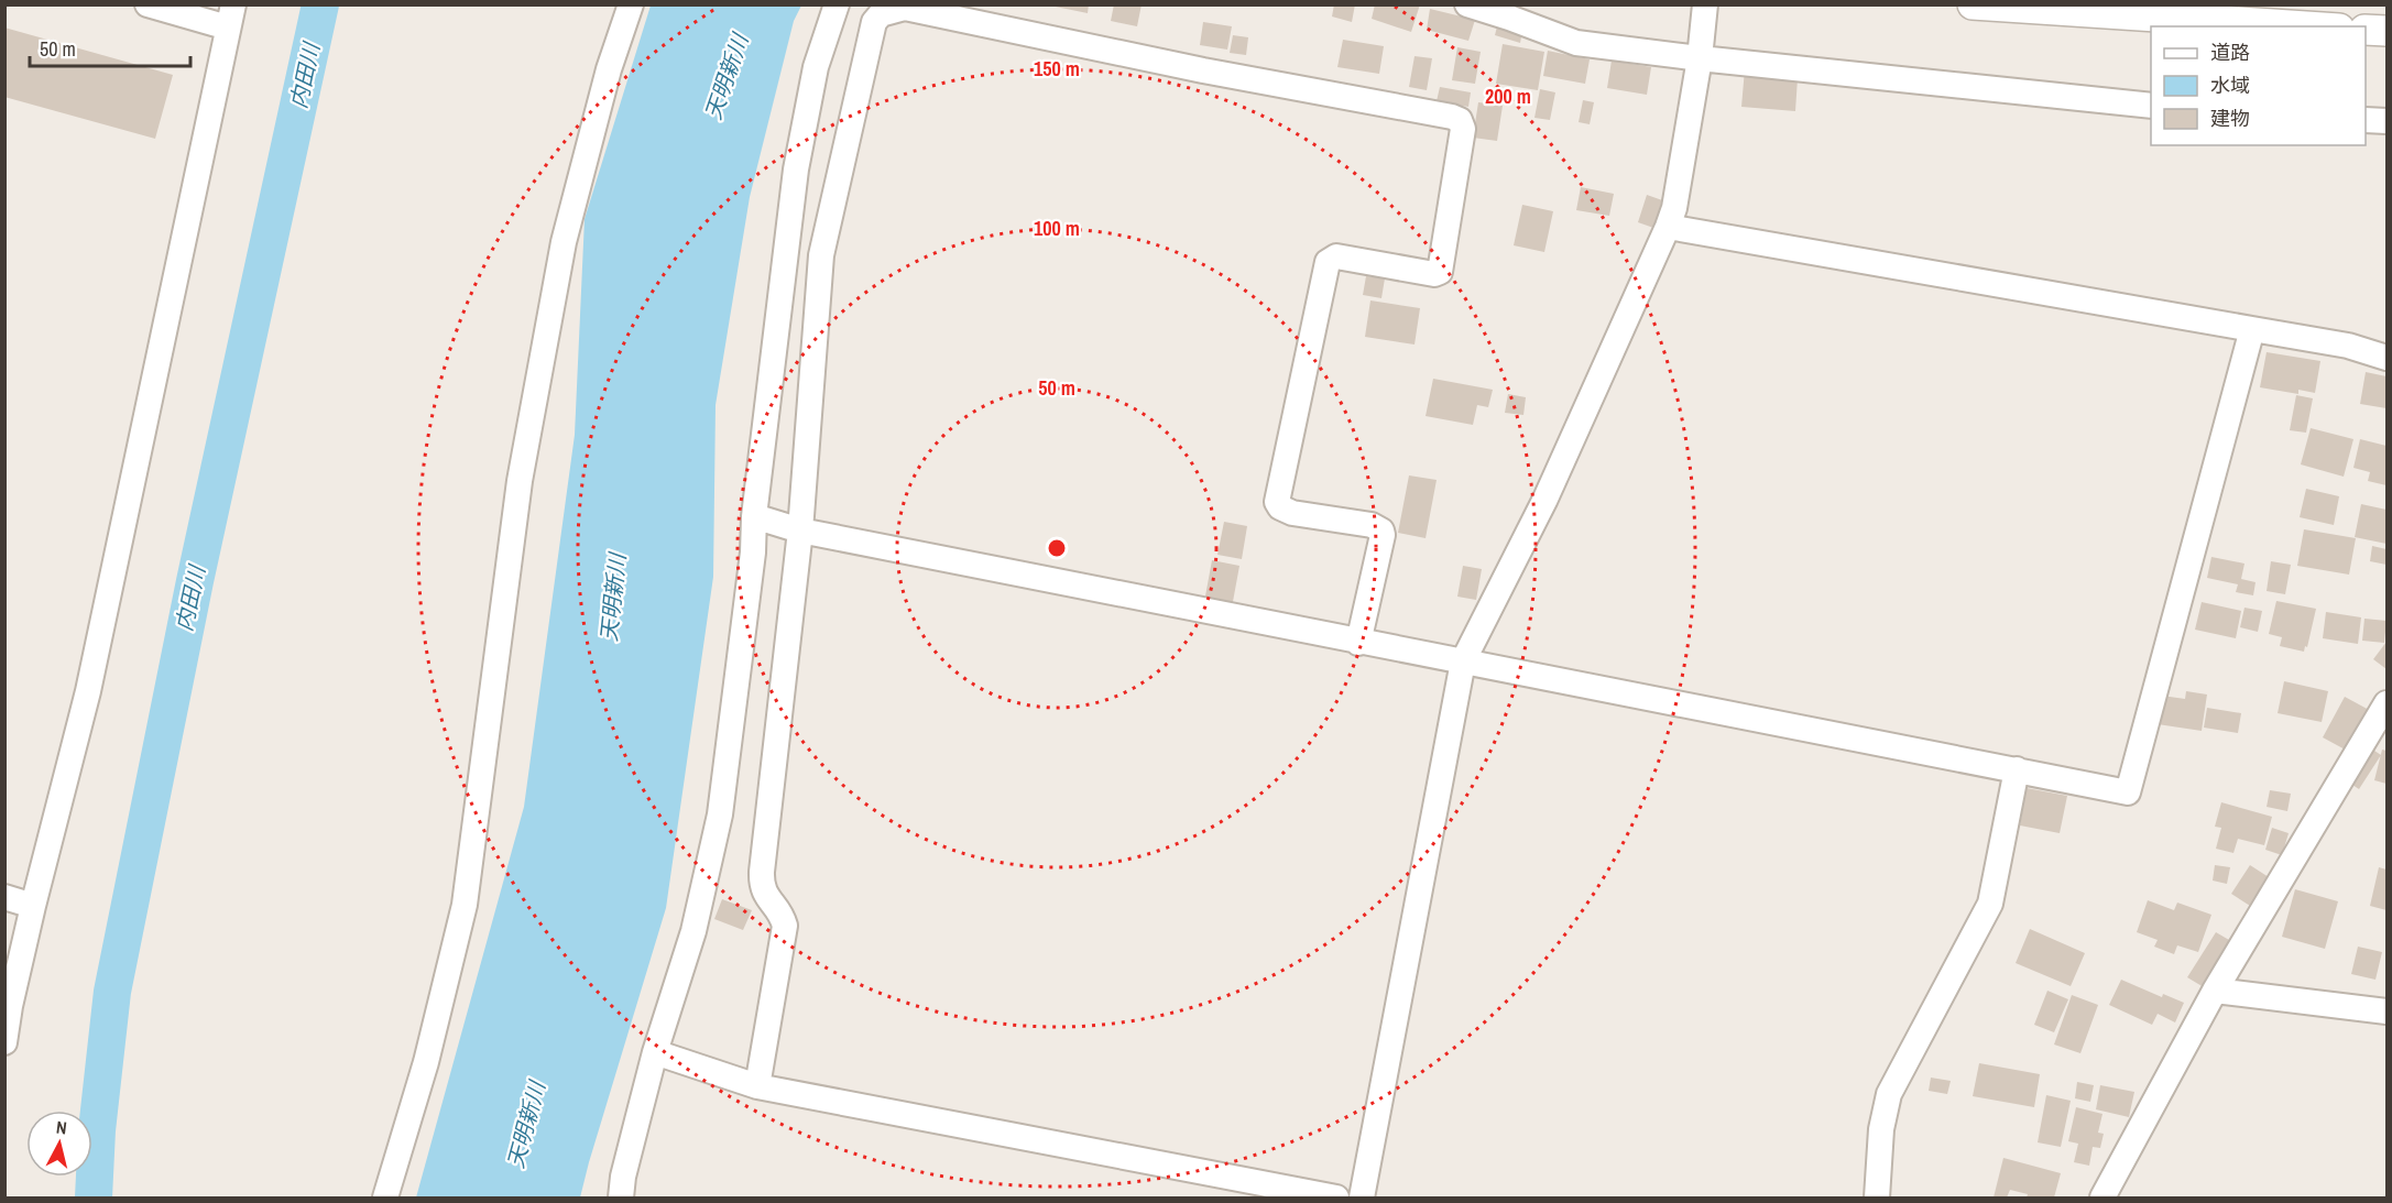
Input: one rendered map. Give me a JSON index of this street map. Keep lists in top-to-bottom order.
{
  "water": ["内田川", "天明新川"],
  "legend": ["道路", "水域", "建物"],
  "scale_bar": "50 m",
  "north": "top",
  "rings": [
    "150 m",
    "200 m",
    "100 m",
    "50 m"
  ]
}
